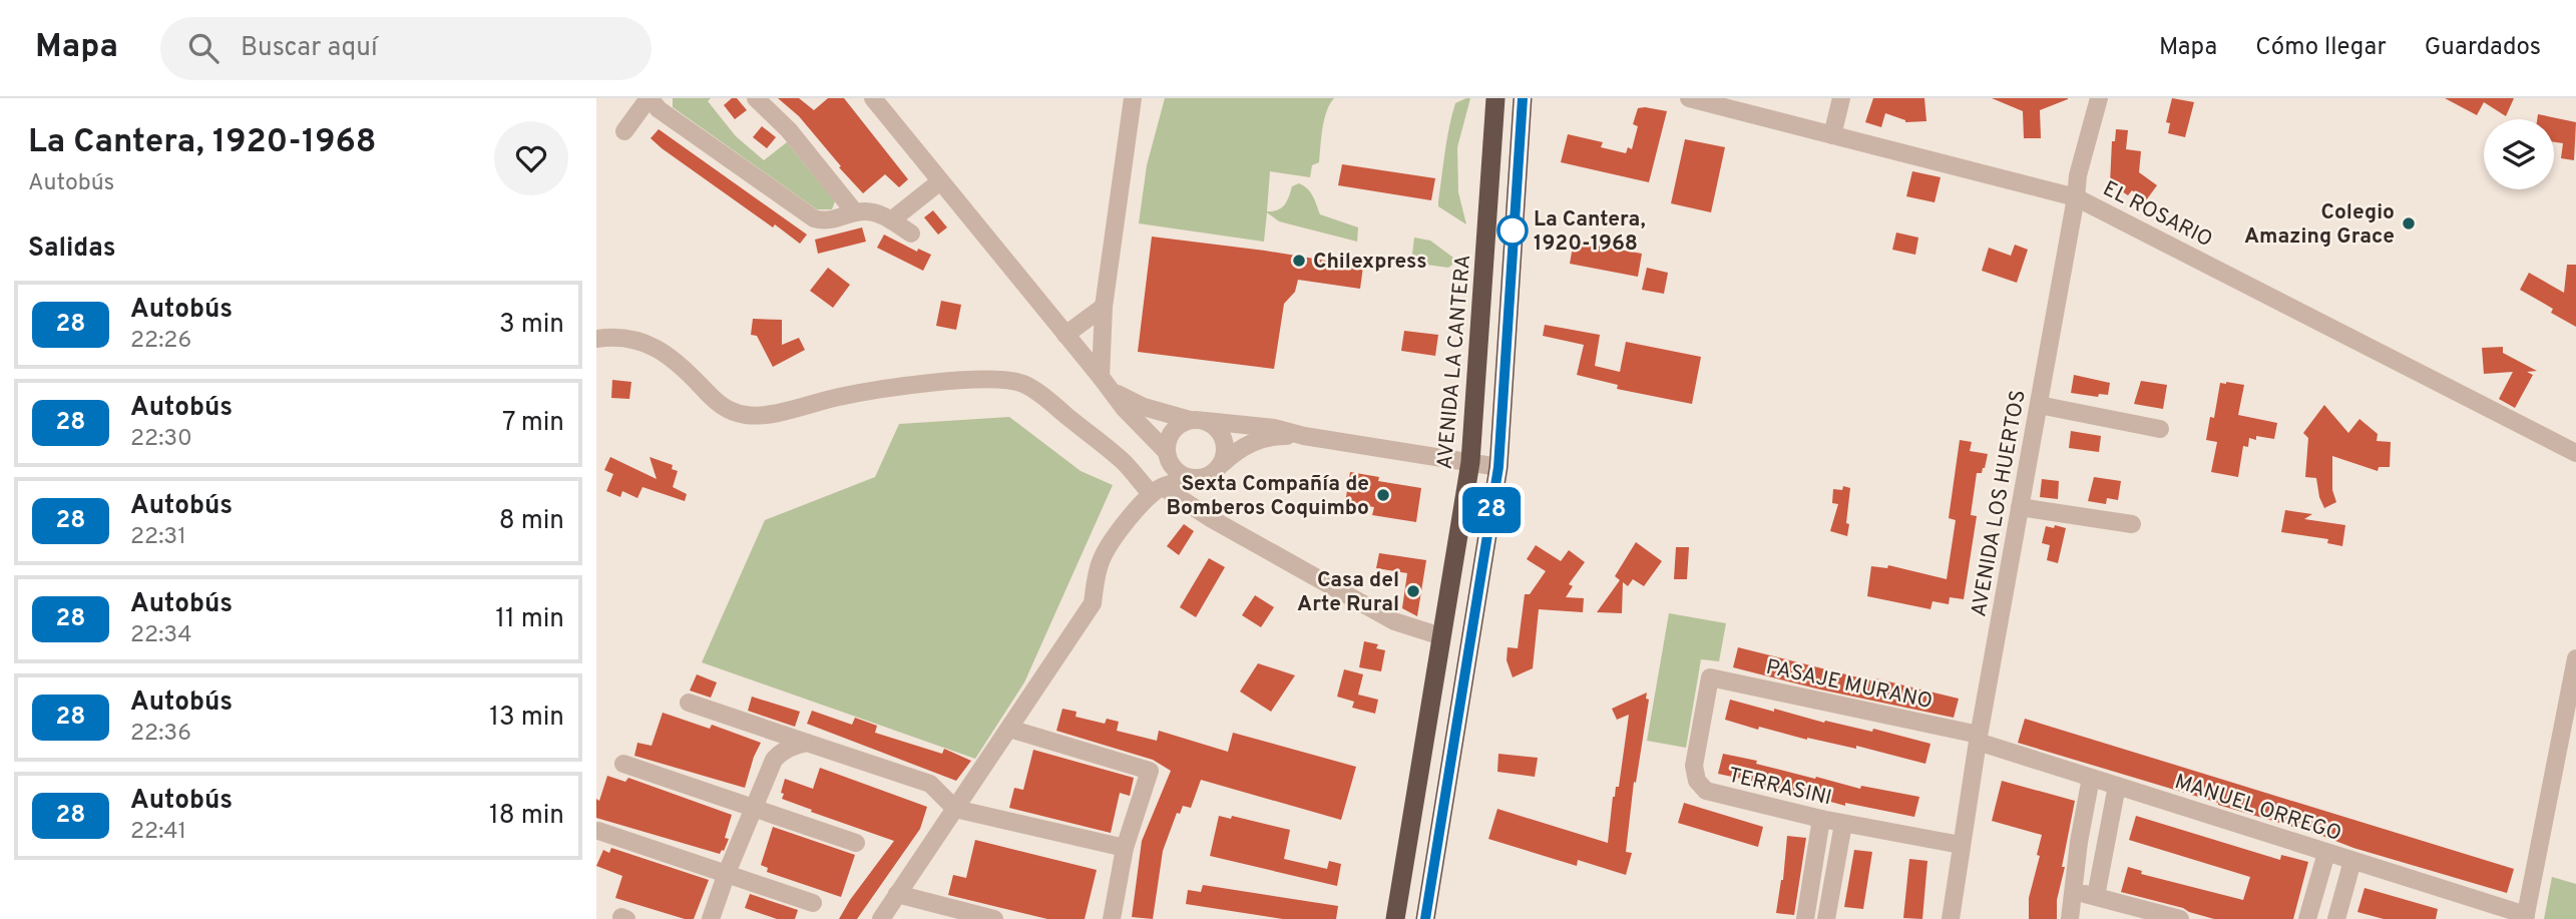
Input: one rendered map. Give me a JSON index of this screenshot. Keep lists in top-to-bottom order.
{
  "streets": {
    "highway": ["AVENIDA LA CANTERA"],
    "street": [
      "EL ROSARIO",
      "AVENIDA LOS HUERTOS",
      "PASAJE MURANO",
      "TERRASINI",
      "MANUEL ORREGO"
    ]
  },
  "crossings": [
    ["EL ROSARIO", "AVENIDA LOS HUERTOS"],
    ["AVENIDA LOS HUERTOS", "PASAJE MURANO"],
    ["AVENIDA LOS HUERTOS", "TERRASINI"],
    ["AVENIDA LOS HUERTOS", "MANUEL ORREGO"],
    ["PASAJE MURANO", "TERRASINI"],
    ["PASAJE MURANO", "MANUEL ORREGO"]
  ],
  "places": [
    "Colegio Amazing Grace",
    "La Cantera, 1920-1968",
    "Chilexpress",
    "Sexta Compañía de Bomberos Coquimbo",
    "Casa del Arte Rural"
  ],
  "lines": ["bus line 28"],
  "page": {
    "header": "Mapa",
    "search": "Buscar aquí",
    "nav": ["Mapa", "Cómo llegar", "Guardados"],
    "heading": [
      ["La Cantera, 1920-1968", "Autobús"],
      "Salidas"
    ],
    "on_map": "28",
    "list": [
      {
        "mark": "28",
        "name": "Autobús",
        "note": "22:26",
        "value": "3 min"
      },
      {
        "mark": "28",
        "name": "Autobús",
        "note": "22:30",
        "value": "7 min"
      },
      {
        "mark": "28",
        "name": "Autobús",
        "note": "22:31",
        "value": "8 min"
      },
      {
        "mark": "28",
        "name": "Autobús",
        "note": "22:34",
        "value": "11 min"
      },
      {
        "mark": "28",
        "name": "Autobús",
        "note": "22:36",
        "value": "13 min"
      },
      {
        "mark": "28",
        "name": "Autobús",
        "note": "22:41",
        "value": "18 min"
      }
    ]
  }
}
